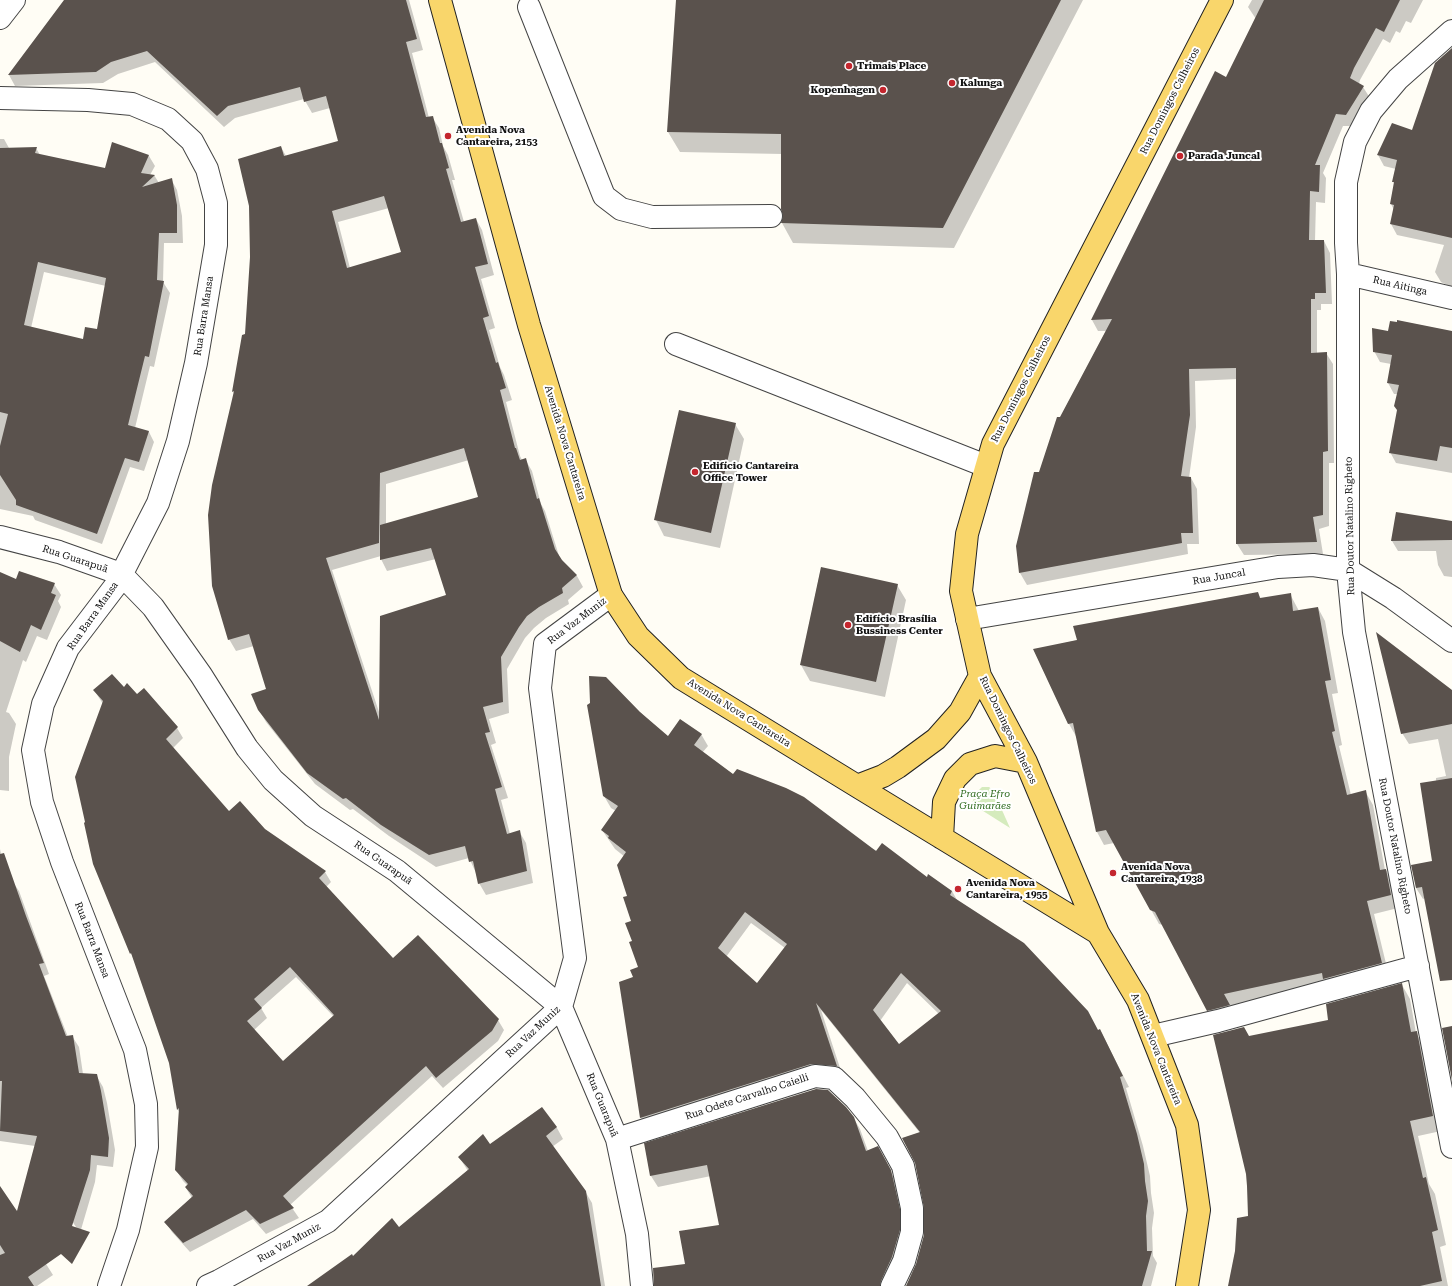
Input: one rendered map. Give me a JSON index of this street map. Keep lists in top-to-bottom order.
{
  "streets": {
    "main road": ["Rua Domingos Calheiros", "Avenida Nova Cantareira"],
    "street": [
      "Rua Aitinga",
      "Rua Barra Mansa",
      "Rua Doutor Natalino Righeto",
      "Rua Guarapuã",
      "Rua Juncal",
      "Rua Vaz Muniz",
      "Rua Odete Carvalho Caielli"
    ]
  },
  "crossings": [
    ["Rua Domingos Calheiros", "Avenida Nova Cantareira"],
    ["Rua Domingos Calheiros", "Rua Juncal"],
    ["Rua Aitinga", "Rua Doutor Natalino Righeto"],
    ["Rua Barra Mansa", "Rua Guarapuã"],
    ["Avenida Nova Cantareira", "Rua Vaz Muniz"],
    ["Rua Doutor Natalino Righeto", "Rua Juncal"],
    ["Rua Guarapuã", "Rua Vaz Muniz"],
    ["Rua Guarapuã", "Rua Odete Carvalho Caielli"]
  ],
  "parks": ["Praça Efro Guimarães"],
  "places": [
    "Trimais Place",
    "Kalunga",
    "Kopenhagen",
    "Avenida Nova Cantareira, 2153",
    "Parada Juncal",
    "Edifício Cantareira Office Tower",
    "Edifício Brasília Bussiness Center",
    "Avenida Nova Cantareira, 1938",
    "Avenida Nova Cantareira, 1955"
  ]
}
